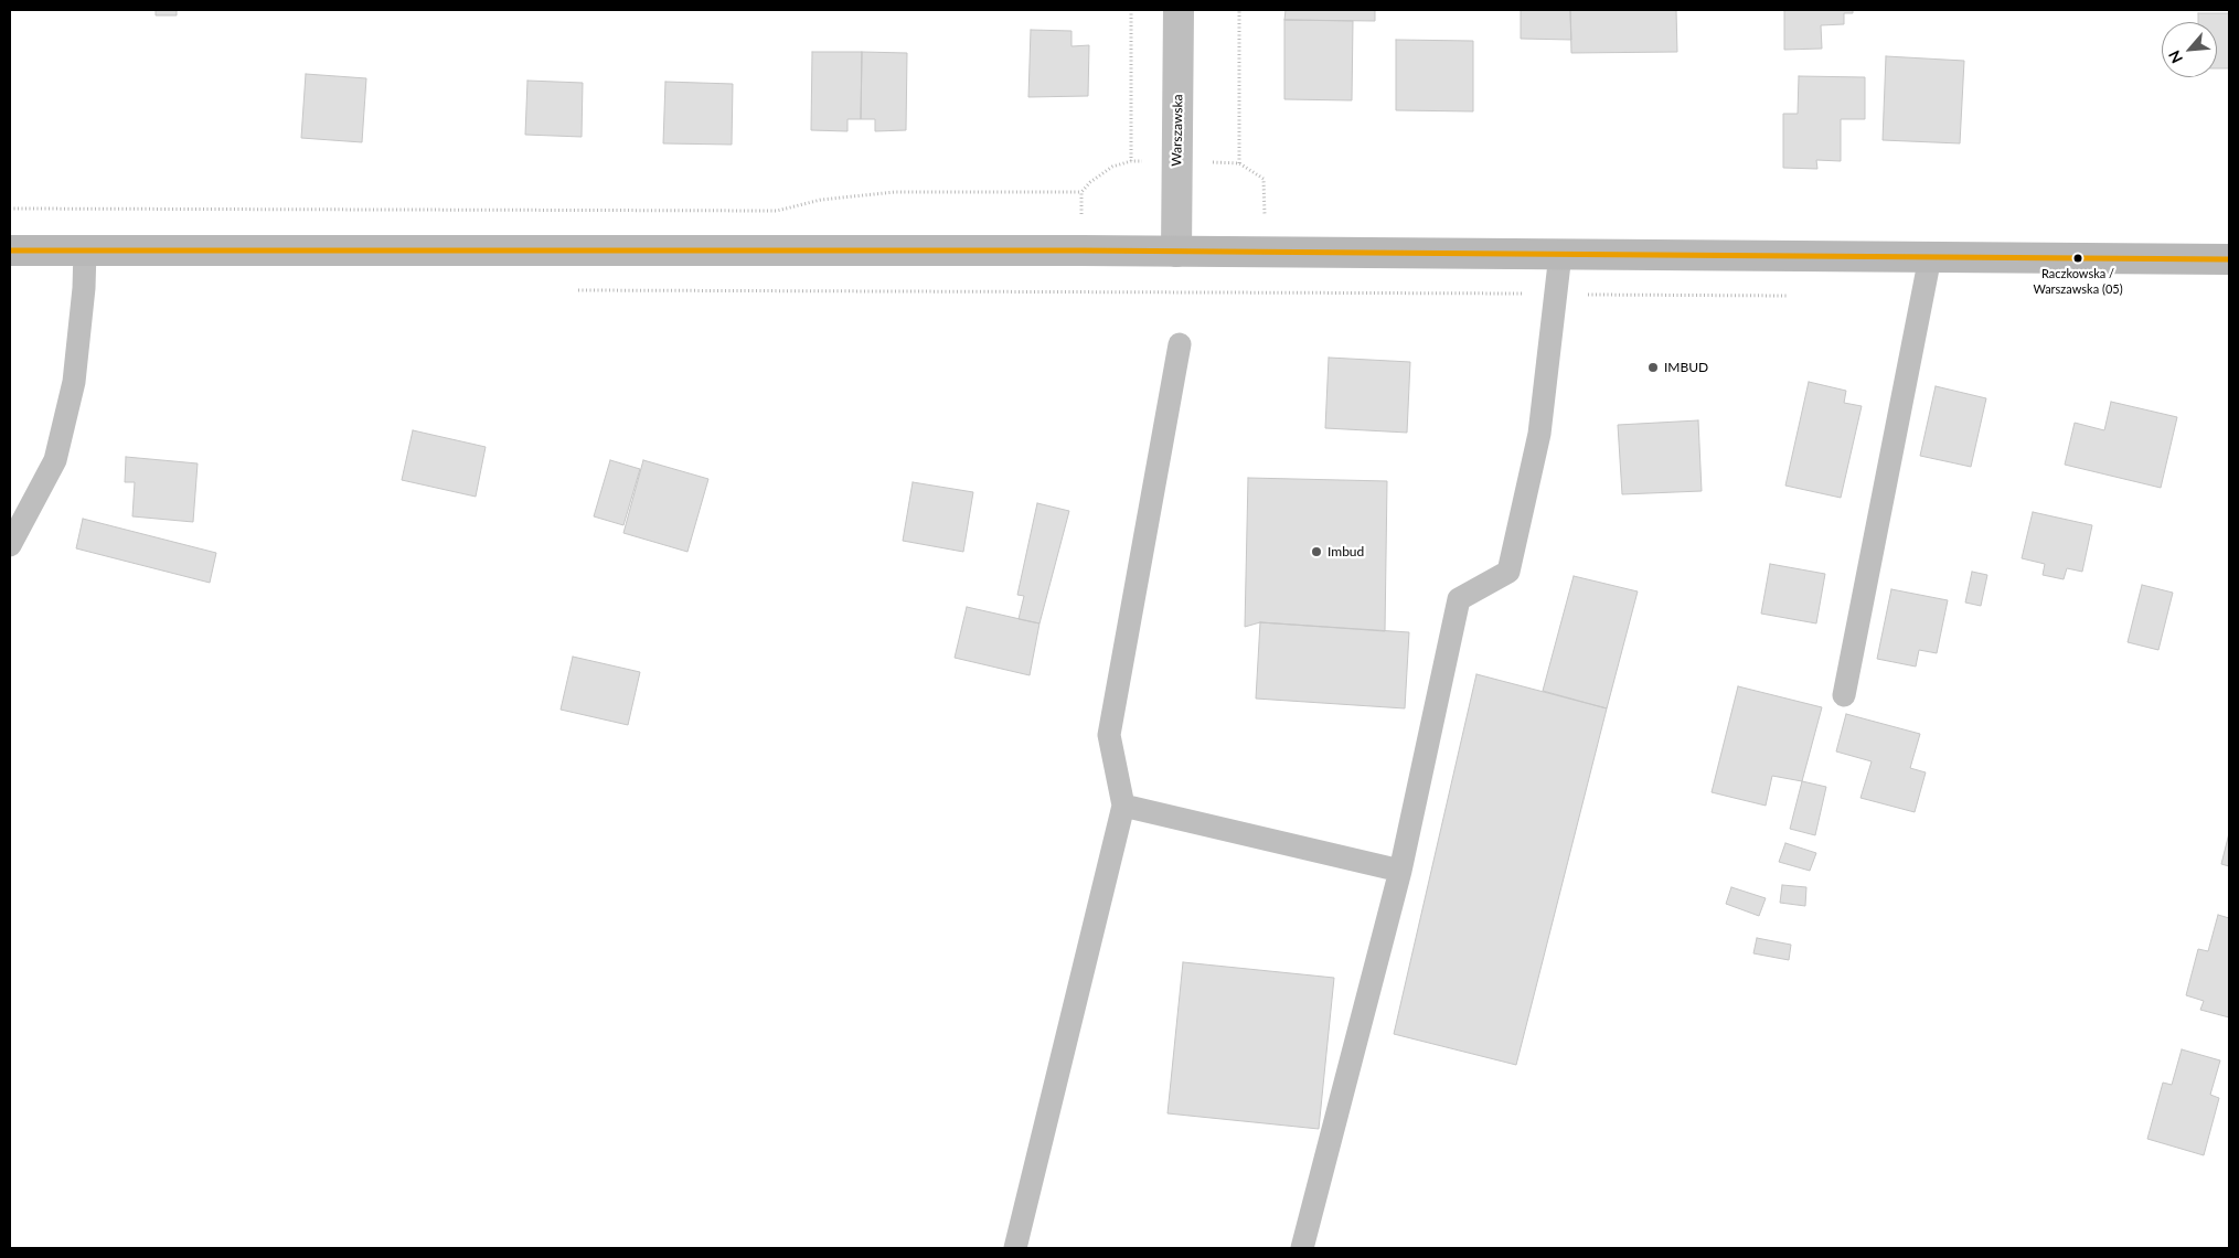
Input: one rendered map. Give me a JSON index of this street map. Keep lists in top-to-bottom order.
{
  "streets": {
    "street": ["Warszawska"]
  },
  "places": ["Raczkowska / Warszawska (05)", "IMBUD", "Imbud"],
  "north": "bottom left"
}
